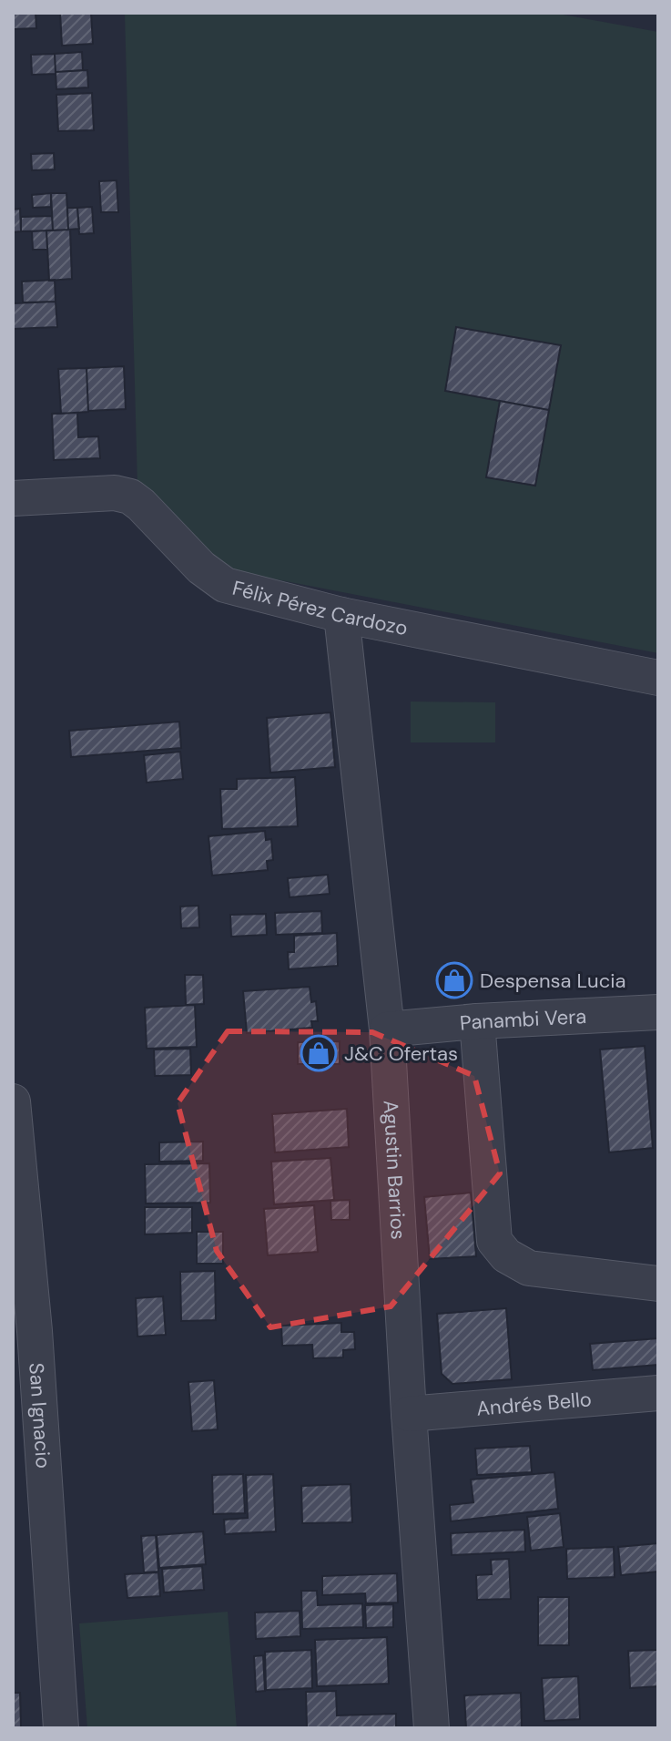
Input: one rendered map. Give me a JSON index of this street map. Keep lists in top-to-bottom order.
{
  "streets": {
    "street": [
      "Félix Pérez Cardozo",
      "Panambi Vera",
      "Agustin Barrios",
      "Andrés Bello",
      "San Ignacio"
    ]
  },
  "crossings": [
    ["Félix Pérez Cardozo", "Agustin Barrios"],
    ["Panambi Vera", "Agustin Barrios"],
    ["Agustin Barrios", "Andrés Bello"]
  ],
  "places": {
    "shop": ["Despensa Lucia", "J&C Ofertas"]
  }
}
